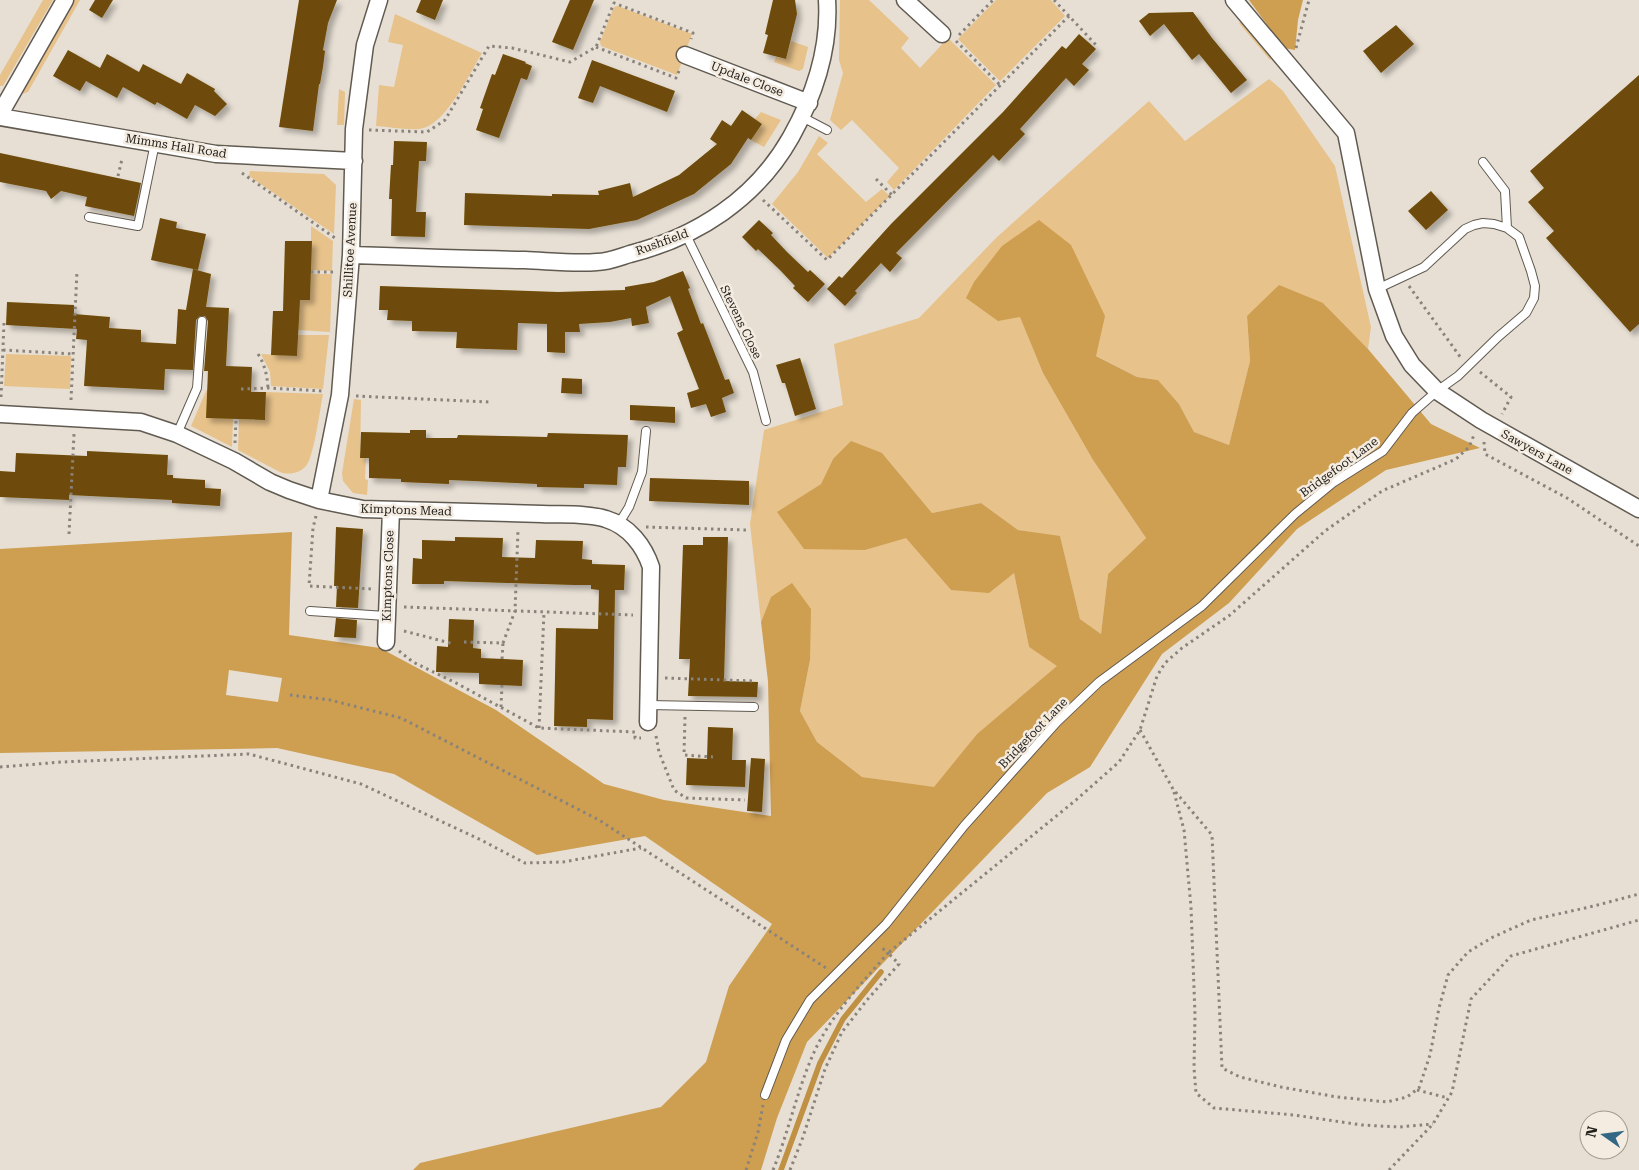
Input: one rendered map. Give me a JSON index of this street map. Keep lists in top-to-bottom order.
{
  "streets": {
    "street": [
      "Updale Close",
      "Mimms Hall Road",
      "Rushfield",
      "Shillitoe Avenue",
      "Sawyers Lane",
      "Kimptons Mead",
      "Kimptons Close"
    ],
    "lane": ["Stevens Close", "Bridgefoot Lane"]
  },
  "crossings": [
    ["Updale Close", "Rushfield"],
    ["Mimms Hall Road", "Shillitoe Avenue"],
    ["Rushfield", "Shillitoe Avenue"],
    ["Rushfield", "Stevens Close"],
    ["Shillitoe Avenue", "Kimptons Mead"],
    ["Sawyers Lane", "Bridgefoot Lane"],
    ["Kimptons Mead", "Kimptons Close"]
  ],
  "north": "left"
}
